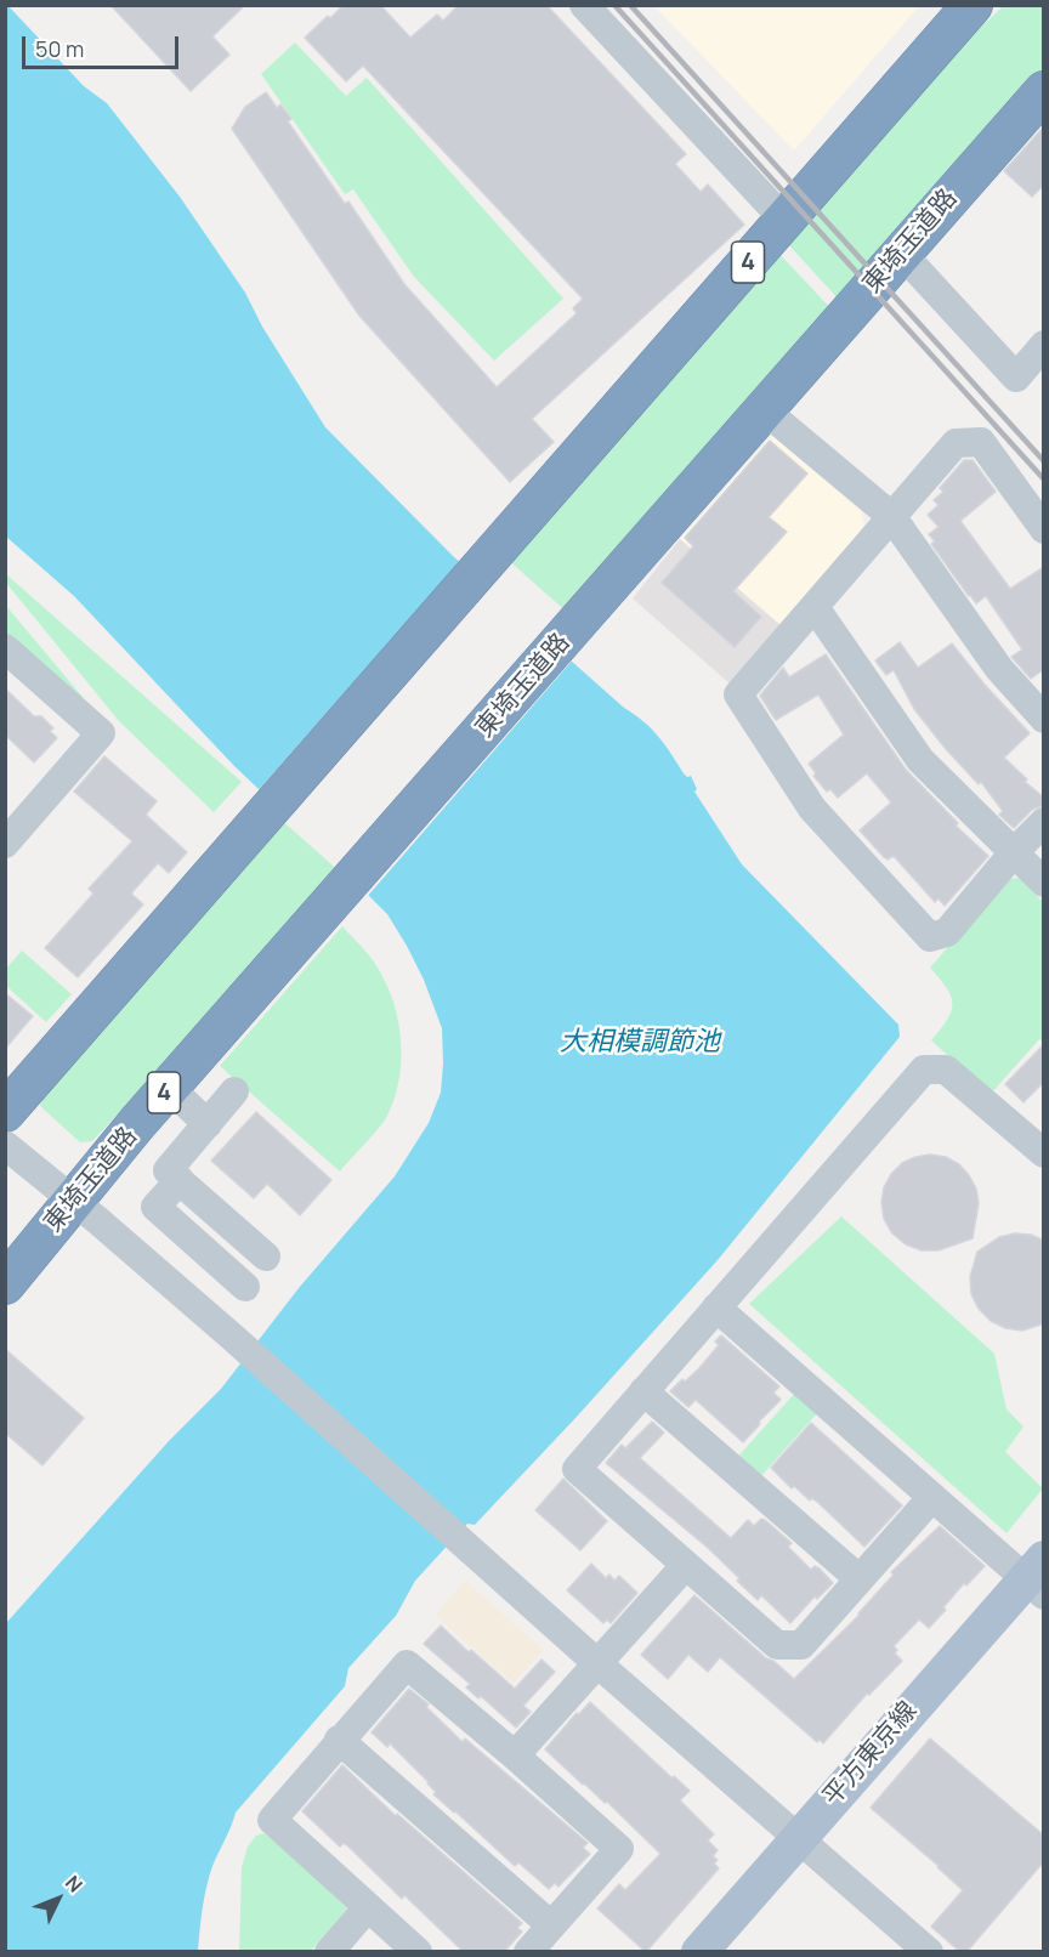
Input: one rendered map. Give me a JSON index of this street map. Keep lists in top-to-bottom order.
{
  "streets": {
    "highway": ["東埼玉道路", "4"],
    "main road": ["平方東京線"]
  },
  "water": ["大相模調節池"],
  "scale_bar": "50 m",
  "north": "top right"
}
